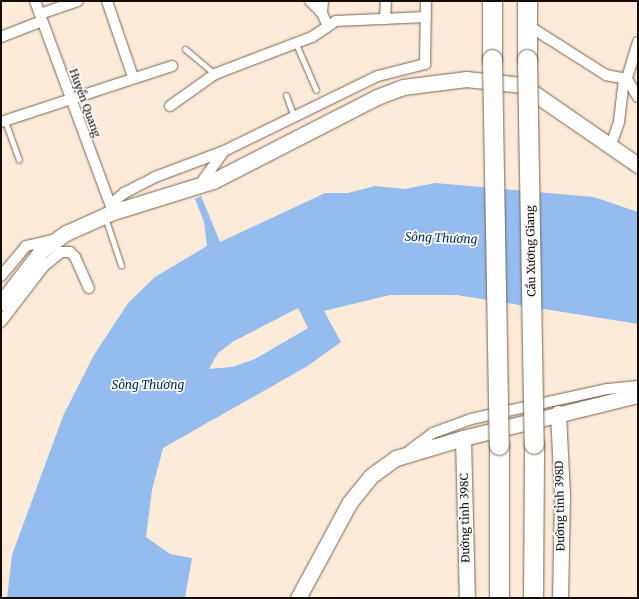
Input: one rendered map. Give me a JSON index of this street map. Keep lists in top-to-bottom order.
{
  "streets": {
    "highway": ["Cầu Xương Giang"],
    "street": ["Huyền Quang", "Đường tỉnh 398D", "Đường tỉnh 398C"]
  },
  "water": ["Sông Thương"]
}
